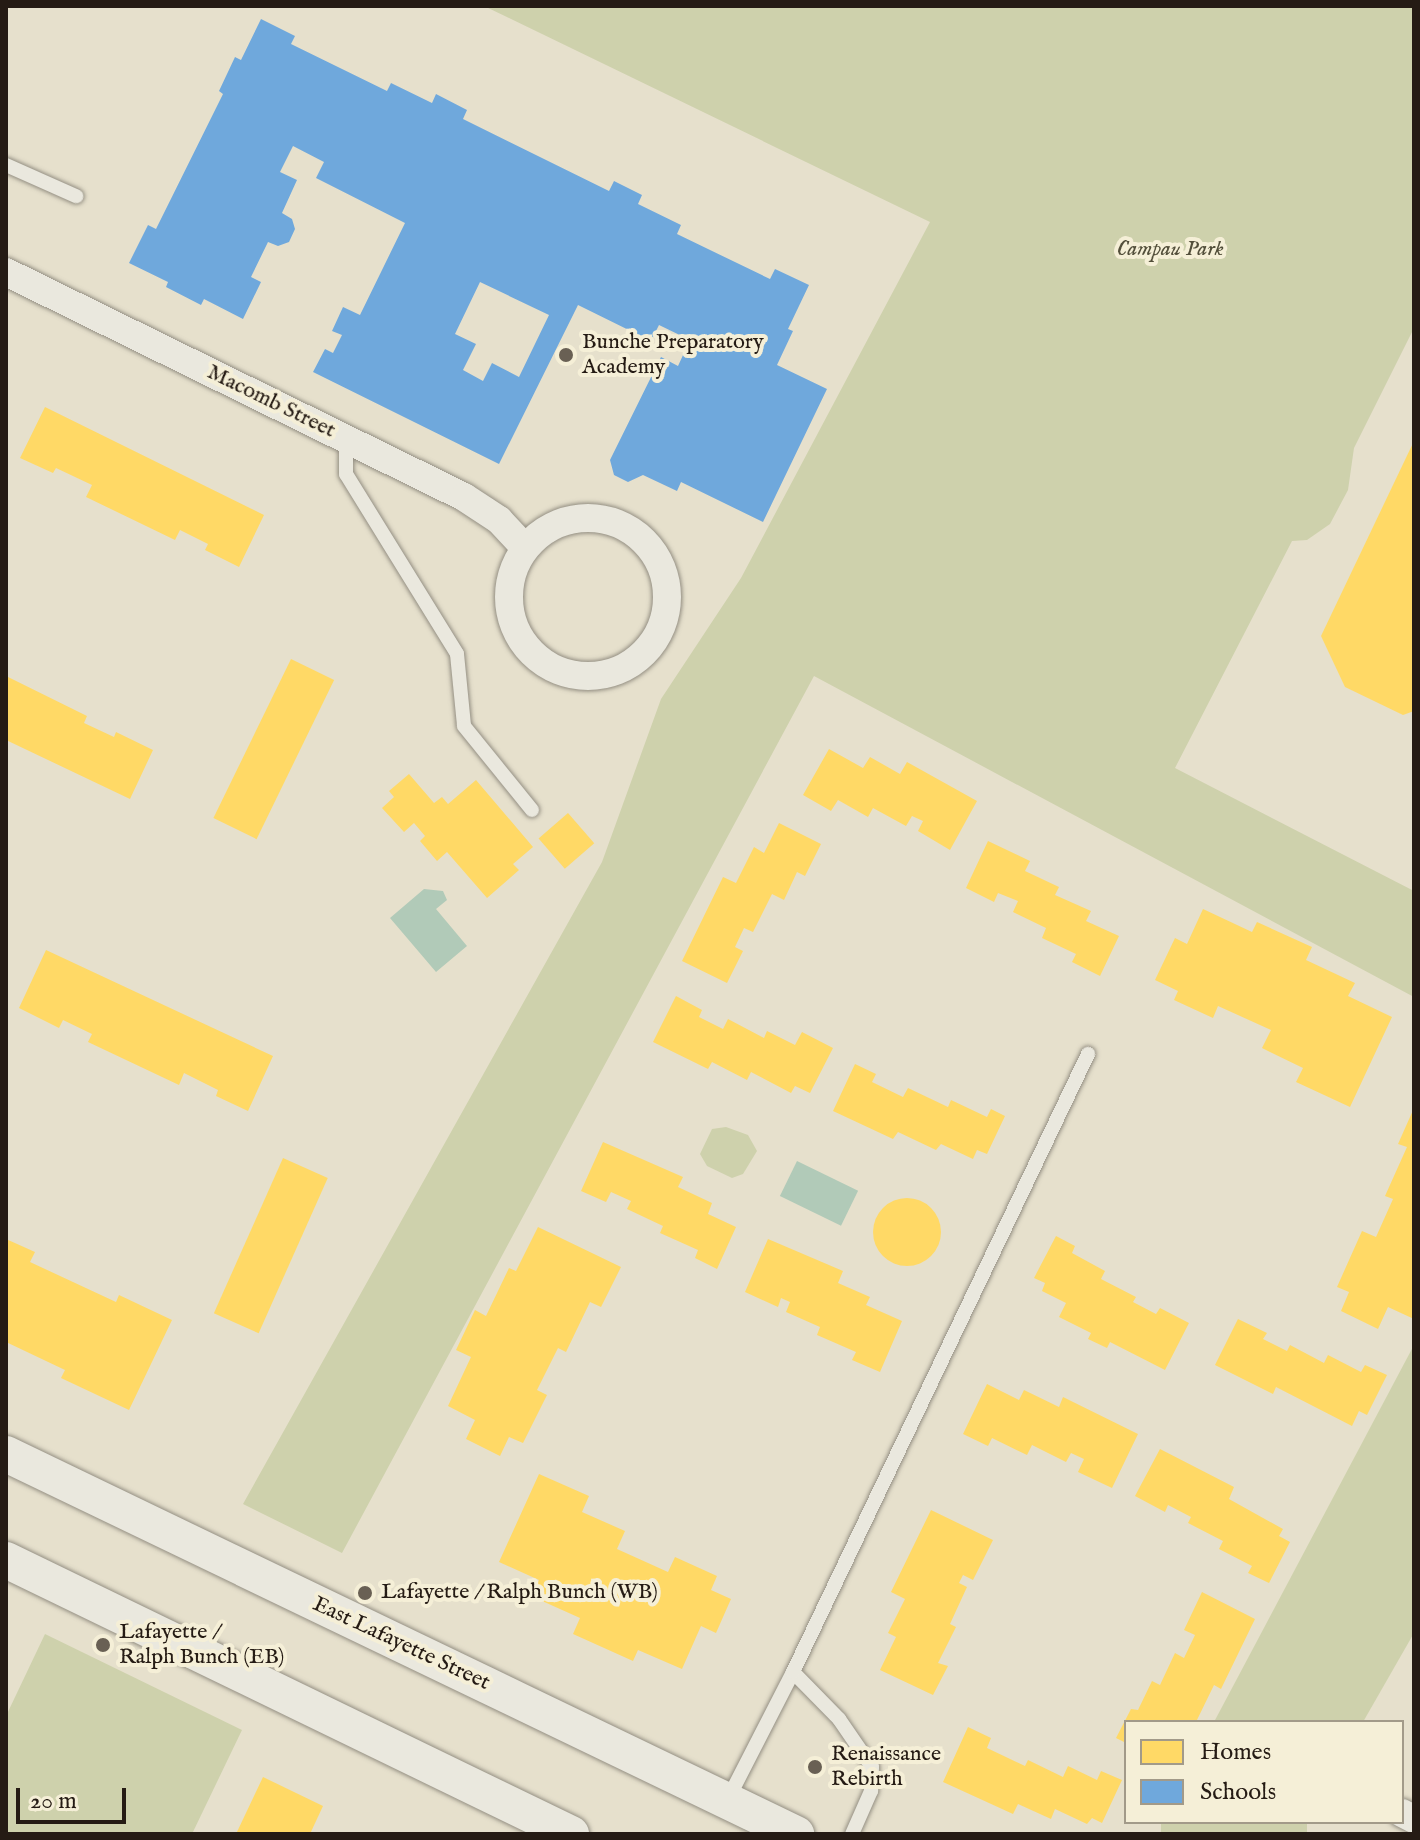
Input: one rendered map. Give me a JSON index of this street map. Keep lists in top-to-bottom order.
{
  "streets": {
    "street": ["Macomb Street", "East Lafayette Street"]
  },
  "parks": ["Campau Park"],
  "places": [
    "Bunche Preparatory Academy",
    "Lafayette / Ralph Bunch (WB)",
    "Lafayette / Ralph Bunch (EB)",
    "Renaissance Rebirth"
  ],
  "legend": ["Homes", "Schools"],
  "scale_bar": "20 m"
}
